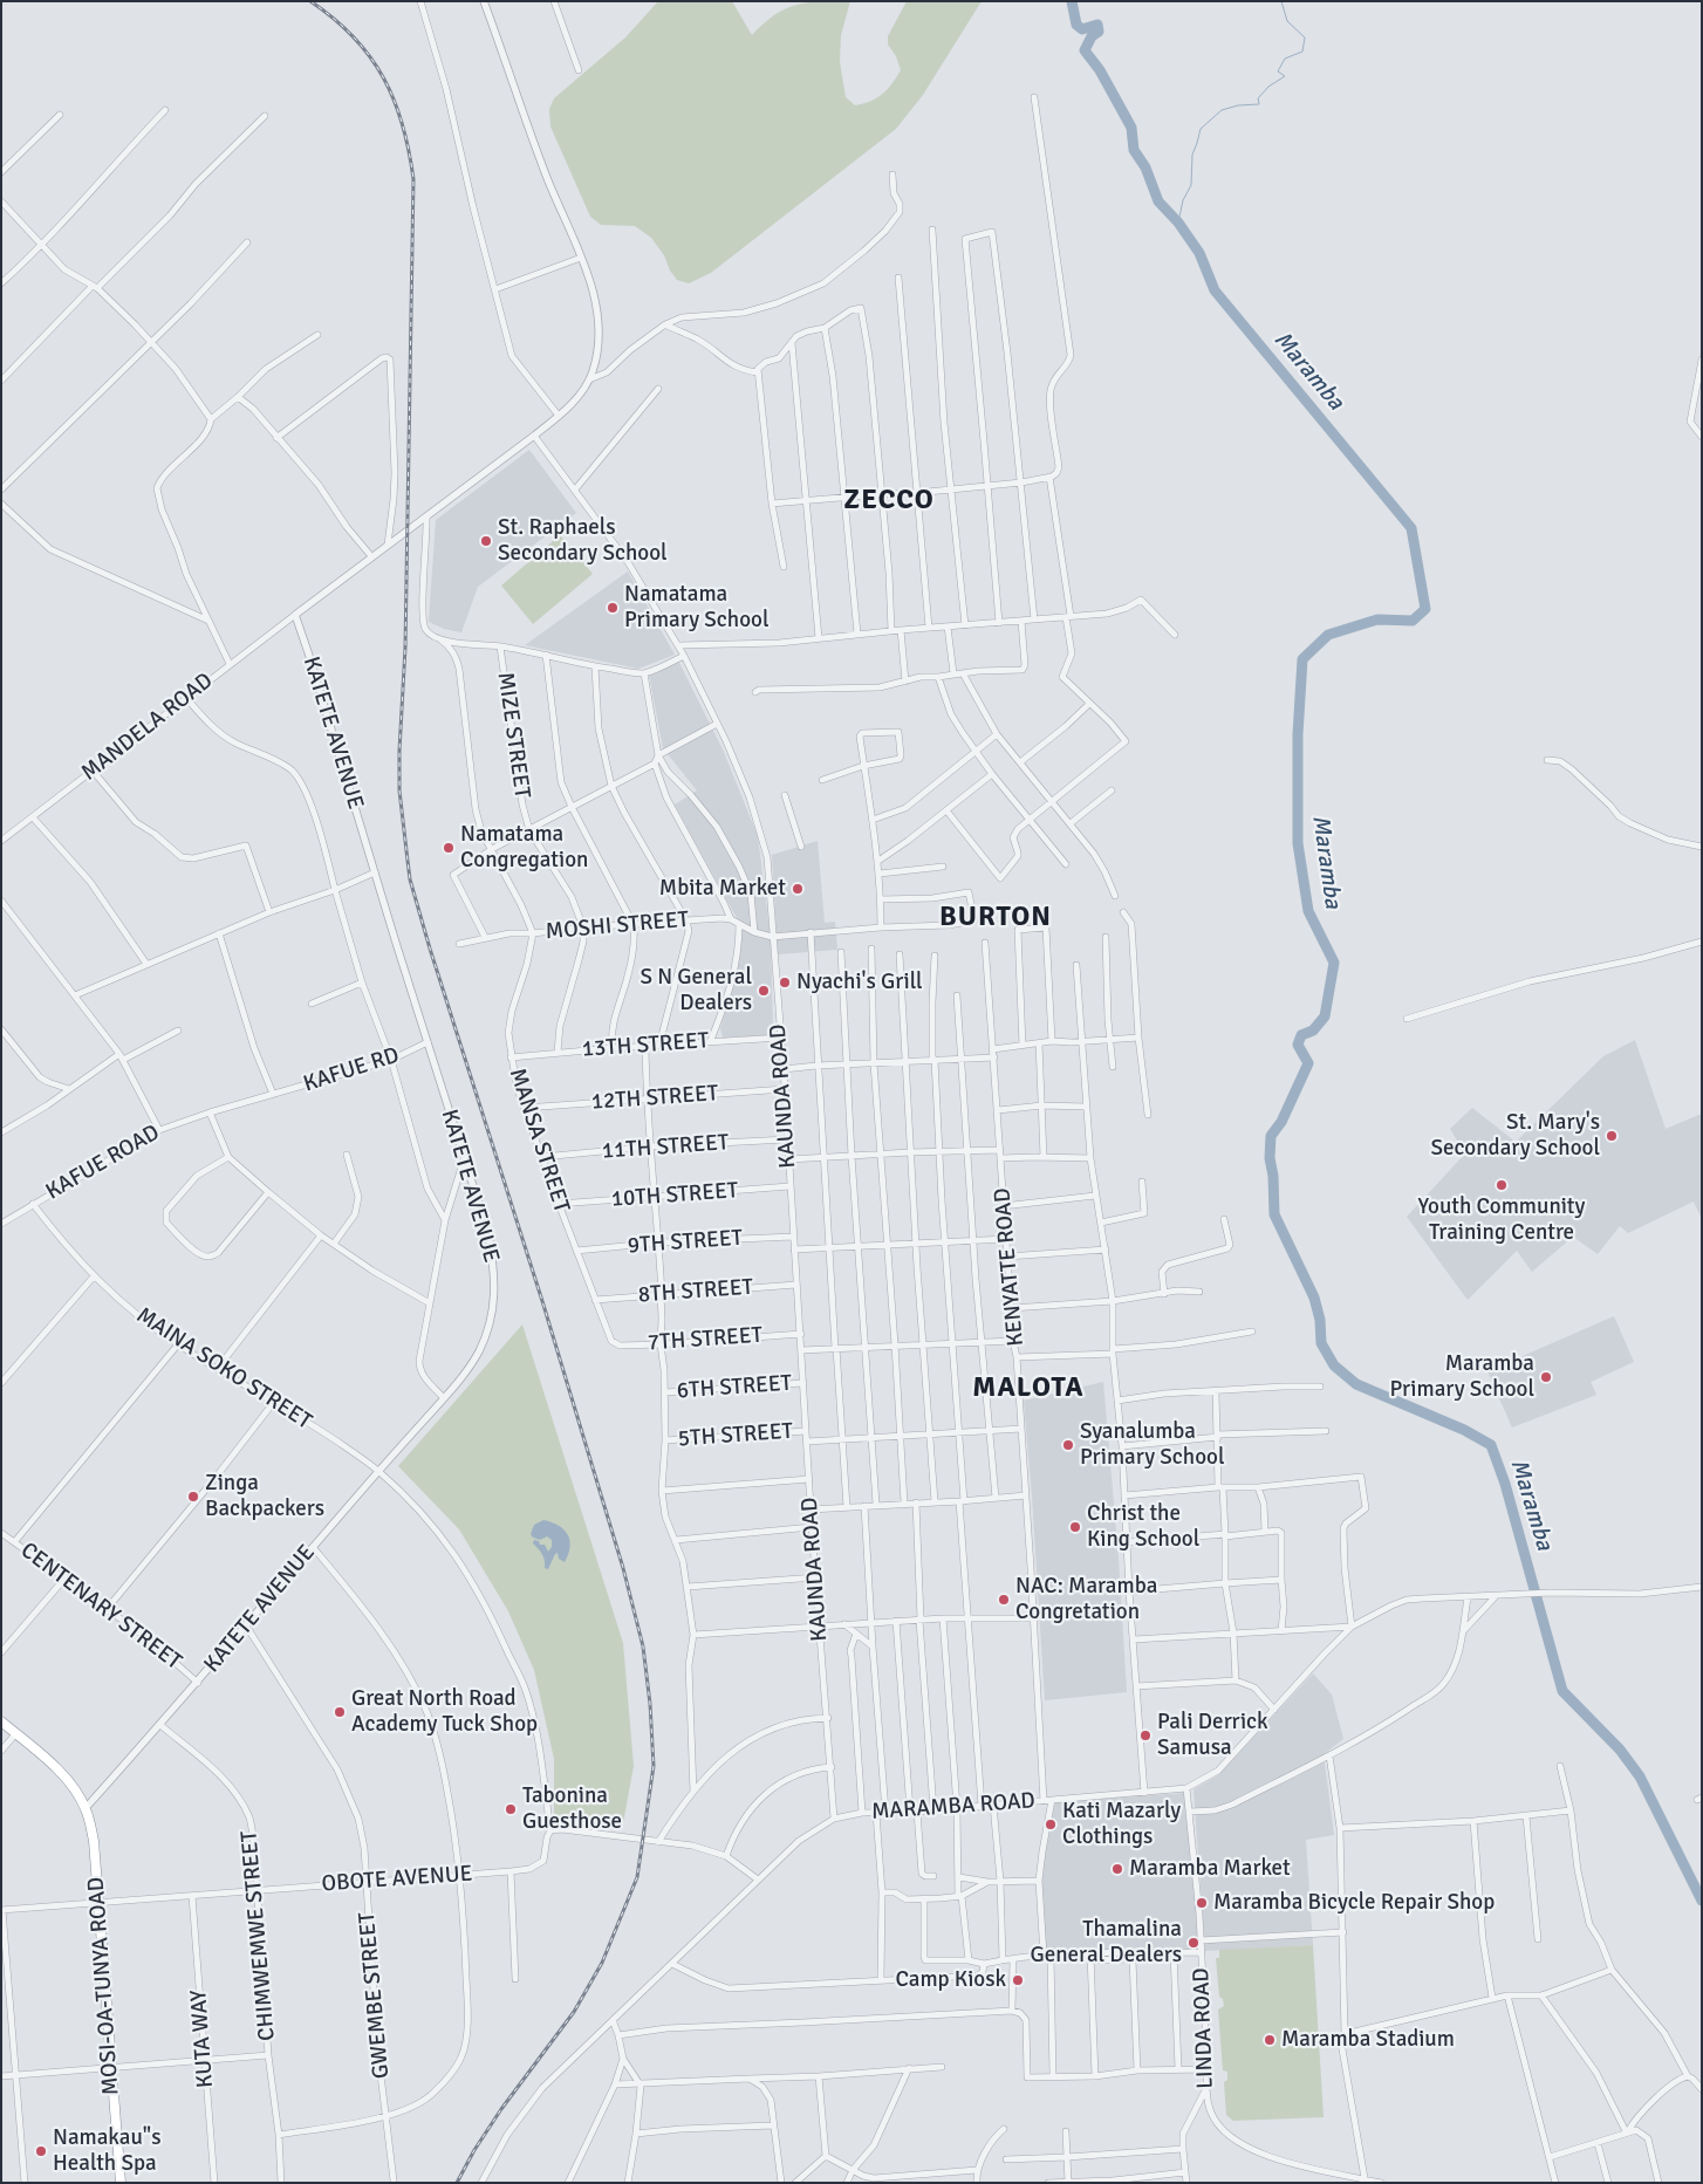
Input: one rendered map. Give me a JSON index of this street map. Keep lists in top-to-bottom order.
{
  "streets": {
    "highway": ["MOSI-OA-TUNYA ROAD"],
    "street": [
      "MANDELA ROAD",
      "KATETE AVENUE",
      "MIZE STREET",
      "MOSHI STREET",
      "13TH STREET",
      "KAFUE RD",
      "KAUNDA ROAD",
      "12TH STREET",
      "MANSA STREET",
      "11TH STREET",
      "KAFUE ROAD",
      "10TH STREET",
      "9TH STREET",
      "KENYATTE ROAD",
      "8TH STREET",
      "7TH STREET",
      "MAINA SOKO STREET",
      "6TH STREET",
      "5TH STREET",
      "CENTENARY STREET",
      "MARAMBA ROAD",
      "OBOTE AVENUE",
      "CHIMWEMWE STREET",
      "GWEMBE STREET",
      "LINDA ROAD",
      "KUTA WAY"
    ]
  },
  "crossings": [
    ["MANDELA ROAD", "KATETE AVENUE"],
    ["KATETE AVENUE", "KAFUE RD"],
    ["KATETE AVENUE", "MAINA SOKO STREET"],
    ["KATETE AVENUE", "CENTENARY STREET"],
    ["KATETE AVENUE", "CHIMWEMWE STREET"],
    ["KATETE AVENUE", "MOSI-OA-TUNYA ROAD"],
    ["KATETE AVENUE", "GWEMBE STREET"],
    ["MIZE STREET", "MOSHI STREET"],
    ["MIZE STREET", "13TH STREET"],
    ["MOSHI STREET", "MANSA STREET"],
    ["13TH STREET", "KAUNDA ROAD"],
    ["13TH STREET", "MANSA STREET"],
    ["KAFUE RD", "KAFUE ROAD"],
    ["KAUNDA ROAD", "12TH STREET"],
    ["KAUNDA ROAD", "11TH STREET"],
    ["KAUNDA ROAD", "10TH STREET"],
    ["KAUNDA ROAD", "9TH STREET"],
    ["KAUNDA ROAD", "8TH STREET"],
    ["KAUNDA ROAD", "7TH STREET"],
    ["KAUNDA ROAD", "6TH STREET"],
    ["KAUNDA ROAD", "5TH STREET"],
    ["KAUNDA ROAD", "MARAMBA ROAD"],
    ["12TH STREET", "MANSA STREET"],
    ["MANSA STREET", "11TH STREET"],
    ["MANSA STREET", "10TH STREET"],
    ["MANSA STREET", "9TH STREET"],
    ["MANSA STREET", "8TH STREET"],
    ["MANSA STREET", "7TH STREET"],
    ["KAFUE ROAD", "MAINA SOKO STREET"],
    ["KENYATTE ROAD", "MARAMBA ROAD"],
    ["MAINA SOKO STREET", "OBOTE AVENUE"],
    ["MARAMBA ROAD", "LINDA ROAD"],
    ["OBOTE AVENUE", "CHIMWEMWE STREET"],
    ["OBOTE AVENUE", "MOSI-OA-TUNYA ROAD"],
    ["OBOTE AVENUE", "GWEMBE STREET"],
    ["OBOTE AVENUE", "KUTA WAY"]
  ],
  "districts": ["ZECCO", "BURTON", "MALOTA"],
  "water": ["Maramba"],
  "places": [
    "St. Raphaels Secondary School",
    "Namatama Primary School",
    "Namatama Congregation",
    "Mbita Market",
    "Nyachi's Grill",
    "S N General Dealers",
    "St. Mary's Secondary School",
    "Youth Community Training Centre",
    "Maramba Primary School",
    "Syanalumba Primary School",
    "Zinga Backpackers",
    "Christ the King School",
    "NAC: Maramba Congretation",
    "Great North Road Academy Tuck Shop",
    "Pali Derrick Samusa",
    "Tabonina Guesthose",
    "Kati Mazarly Clothings",
    "Maramba Market",
    "Maramba Bicycle Repair Shop",
    "Thamalina General Dealers",
    "Camp Kiosk",
    "Maramba Stadium",
    "Namakau\"s Health Spa"
  ]
}
